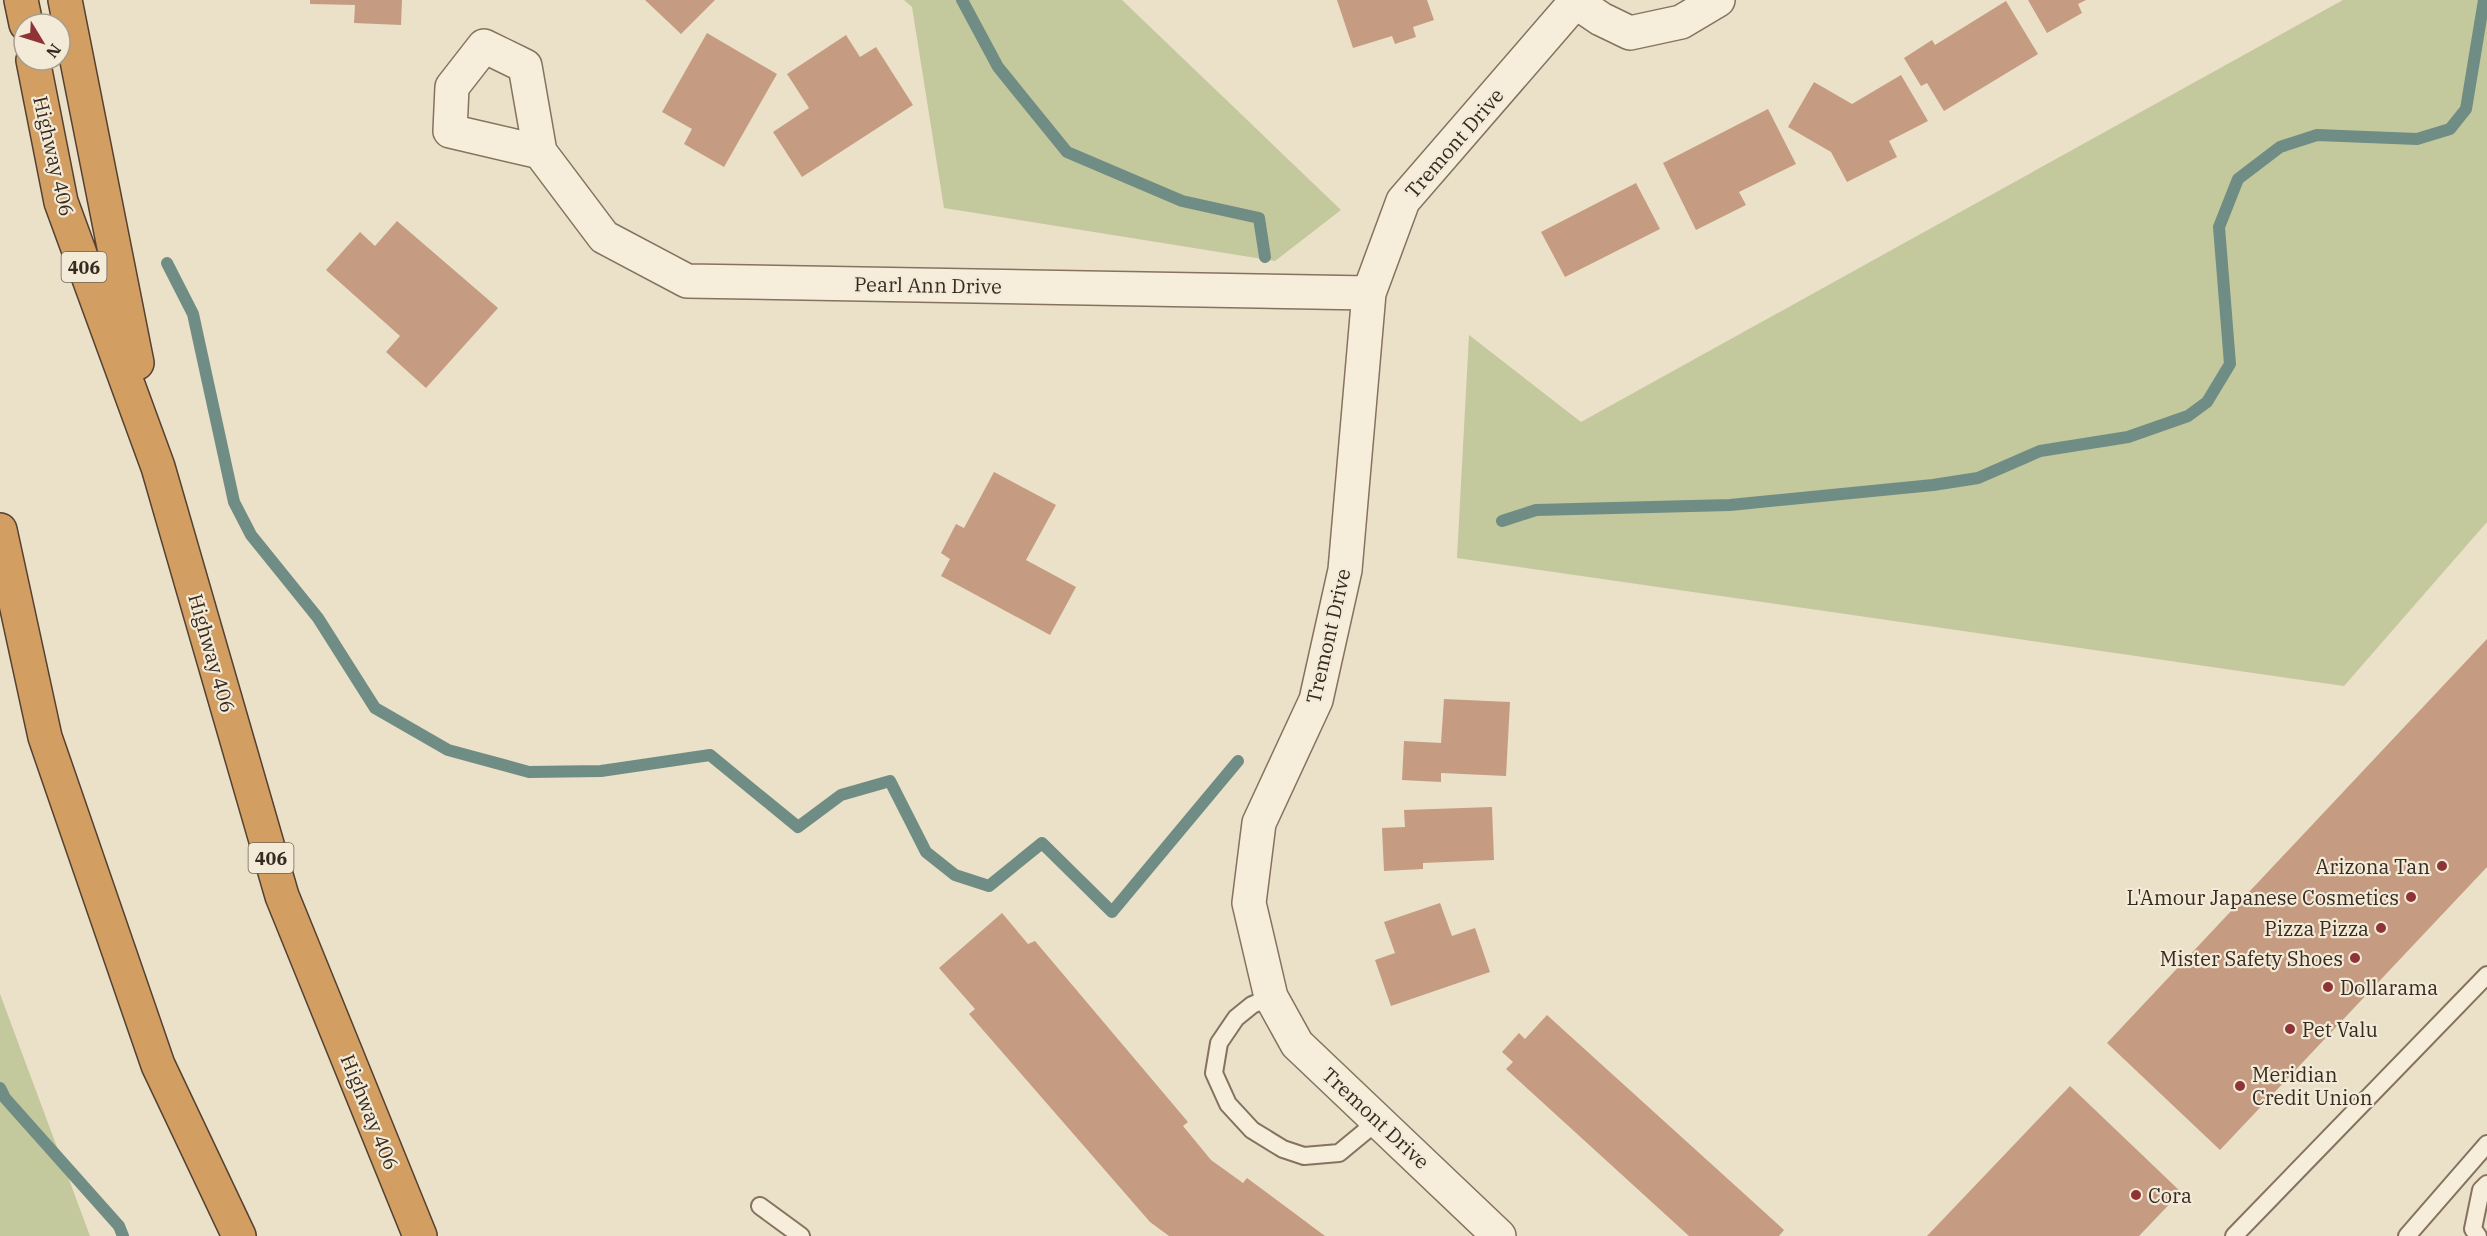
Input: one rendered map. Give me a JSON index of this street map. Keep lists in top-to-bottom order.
{
  "streets": {
    "highway": ["Highway 406", "406"],
    "street": ["Tremont Drive", "Pearl Ann Drive"]
  },
  "crossings": [
    ["Tremont Drive", "Pearl Ann Drive"]
  ],
  "places": [
    "Arizona Tan",
    "L'Amour Japanese Cosmetics",
    "Pizza Pizza",
    "Mister Safety Shoes",
    "Dollarama",
    "Pet Valu",
    "Meridian Credit Union",
    "Cora"
  ],
  "north": "bottom right"
}
